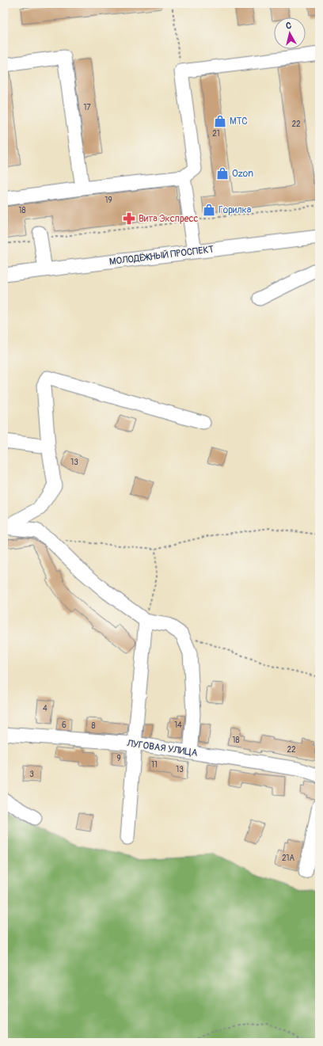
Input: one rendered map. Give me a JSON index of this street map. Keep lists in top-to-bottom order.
{
  "streets": {
    "street": ["МОЛОДЁЖНЫЙ ПРОСПЕКТ", "ЛУГОВАЯ УЛИЦА"]
  },
  "places": {
    "shop": ["МТС", "Ozon", "Горилка"],
    "pharmacy": ["Вита Экспресс"]
  },
  "house_numbers": [
    "17",
    "22",
    "21",
    "19",
    "18",
    "13",
    "4",
    "6",
    "14",
    "8",
    "18",
    "22",
    "9",
    "11",
    "13",
    "3",
    "21А"
  ],
  "north": "top"
}
